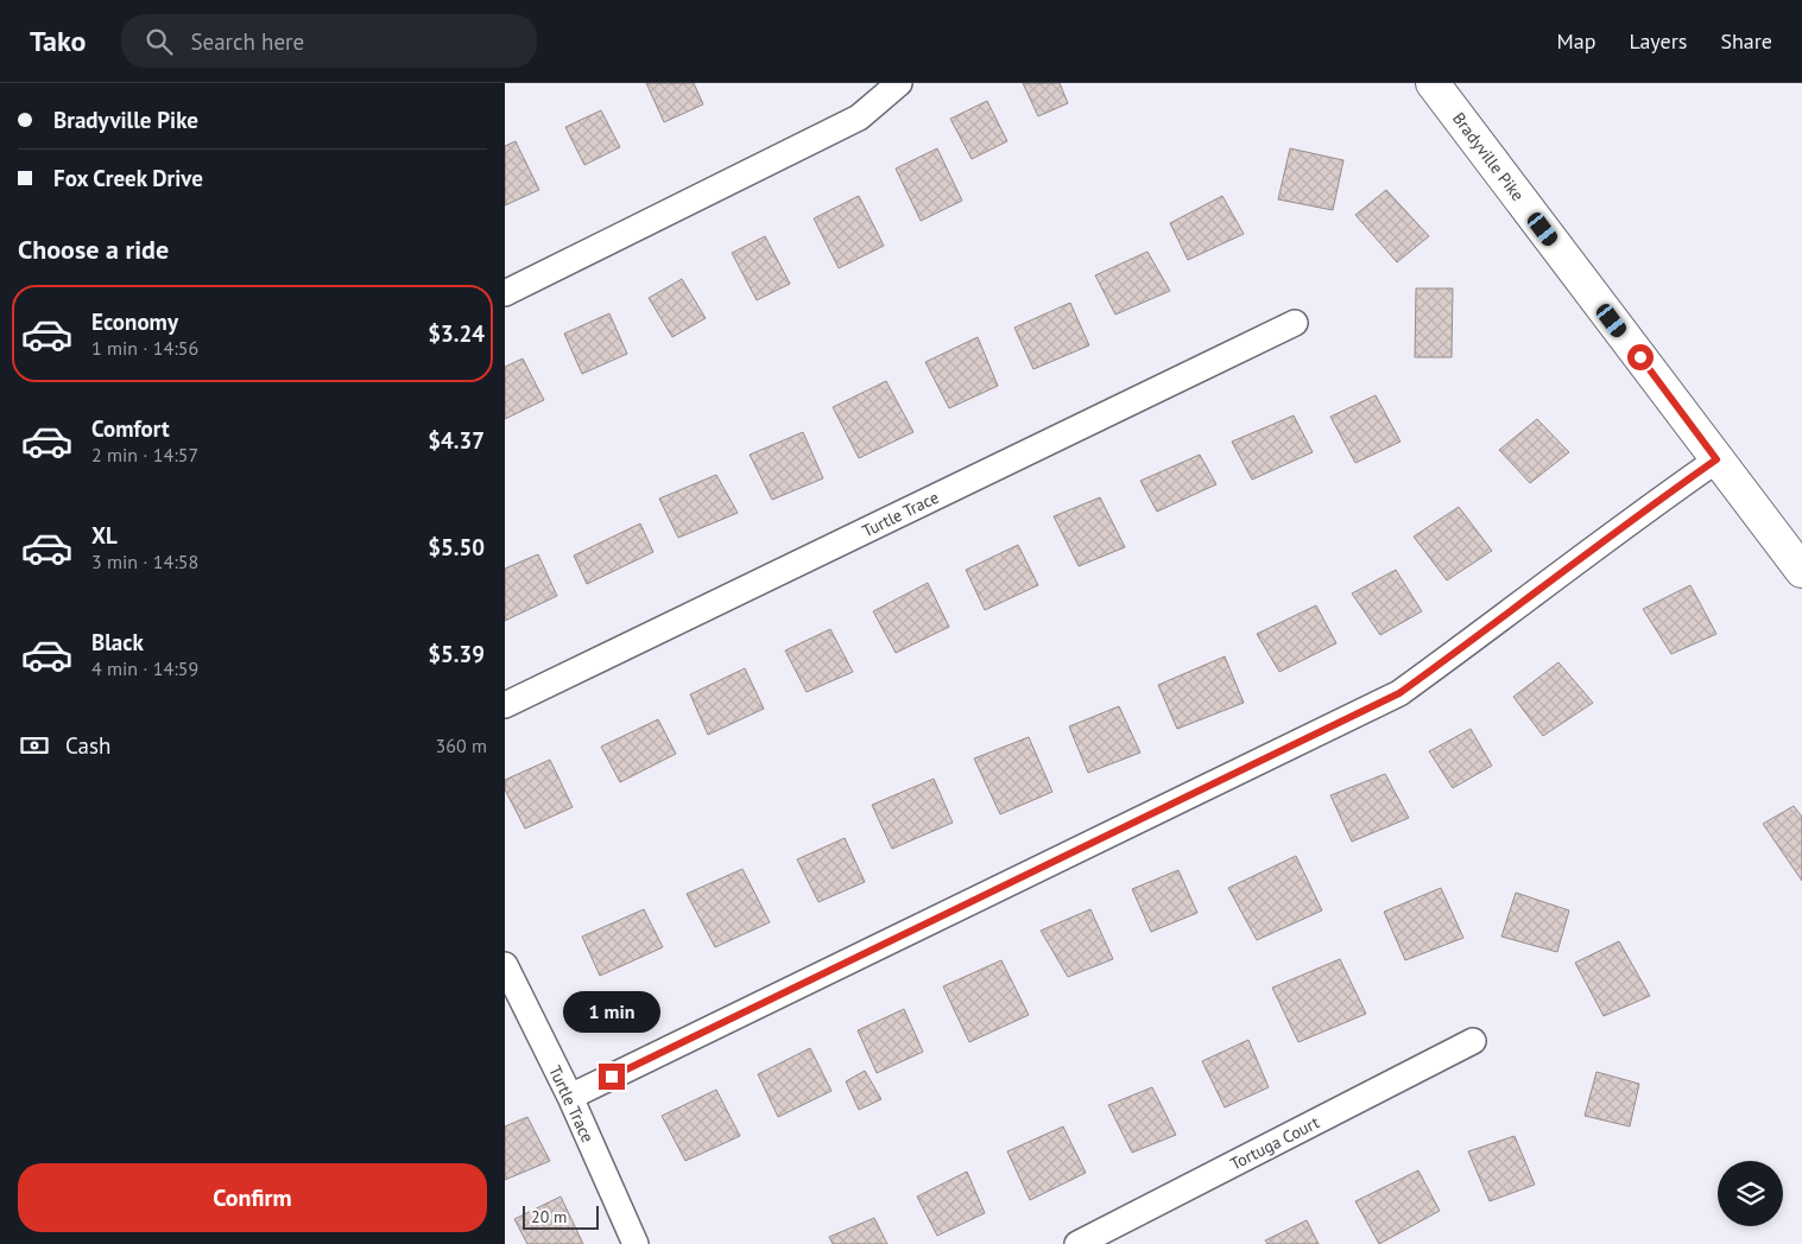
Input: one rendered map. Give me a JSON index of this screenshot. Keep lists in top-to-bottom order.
{
  "streets": {
    "main road": ["Bradyville Pike"],
    "street": ["Turtle Trace", "Tortuga Court"]
  },
  "scale_bar": "20 m",
  "page": {
    "header": "Tako",
    "search": "Search here",
    "nav": ["Map", "Layers", "Share"],
    "banner": ["Bradyville Pike", "Fox Creek Drive"],
    "heading": "Choose a ride",
    "list": [
      {
        "name": "Economy",
        "note": "1 min · 14:56",
        "value": "$3.24"
      },
      {
        "name": "Comfort",
        "note": "2 min · 14:57",
        "value": "$4.37"
      },
      {
        "name": "XL",
        "note": "3 min · 14:58",
        "value": "$5.50"
      },
      {
        "name": "Black",
        "note": "4 min · 14:59",
        "value": "$5.39"
      }
    ],
    "pay": ["Cash", "360 m"],
    "bubble": "1 min",
    "buttons": "Confirm",
    "scale": "20 m"
  }
}
